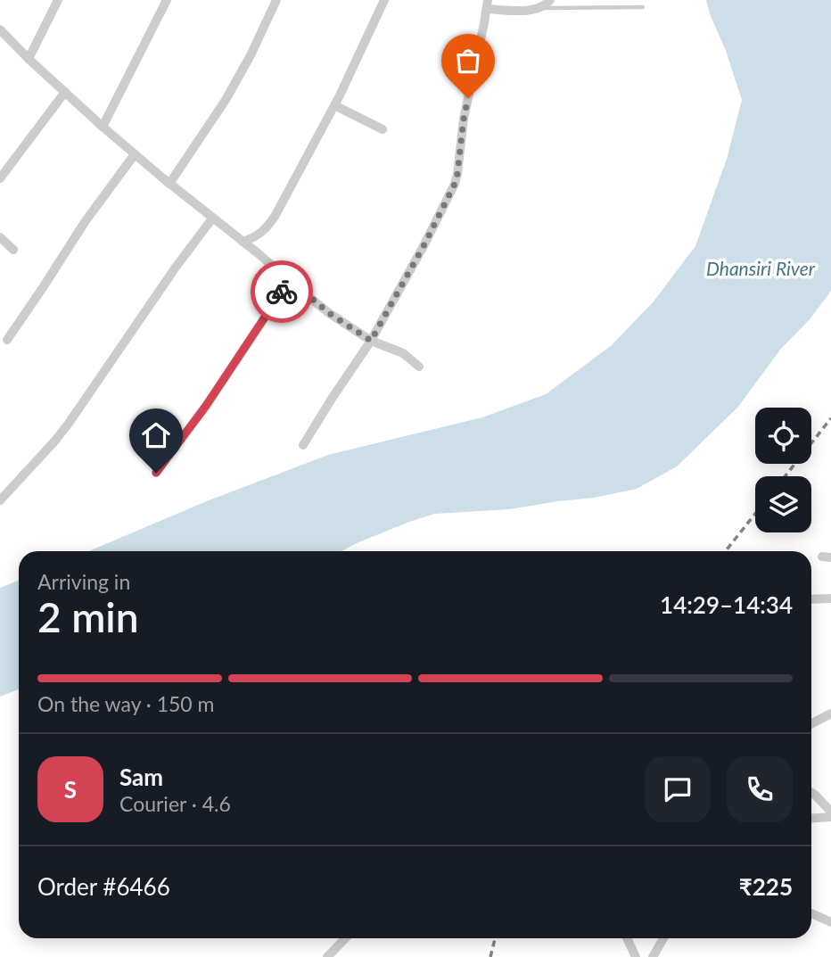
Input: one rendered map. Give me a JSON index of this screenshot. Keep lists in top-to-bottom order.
{
  "water": ["Dhansiri River"],
  "page": {
    "heading": ["2 min", "Arriving in", "14:29–14:34"],
    "panel": [
      "Sam",
      "Courier · 4.6",
      "Order #6466",
      "₹225"
    ],
    "bar": "On the way · 150 m",
    "round": "S"
  }
}
